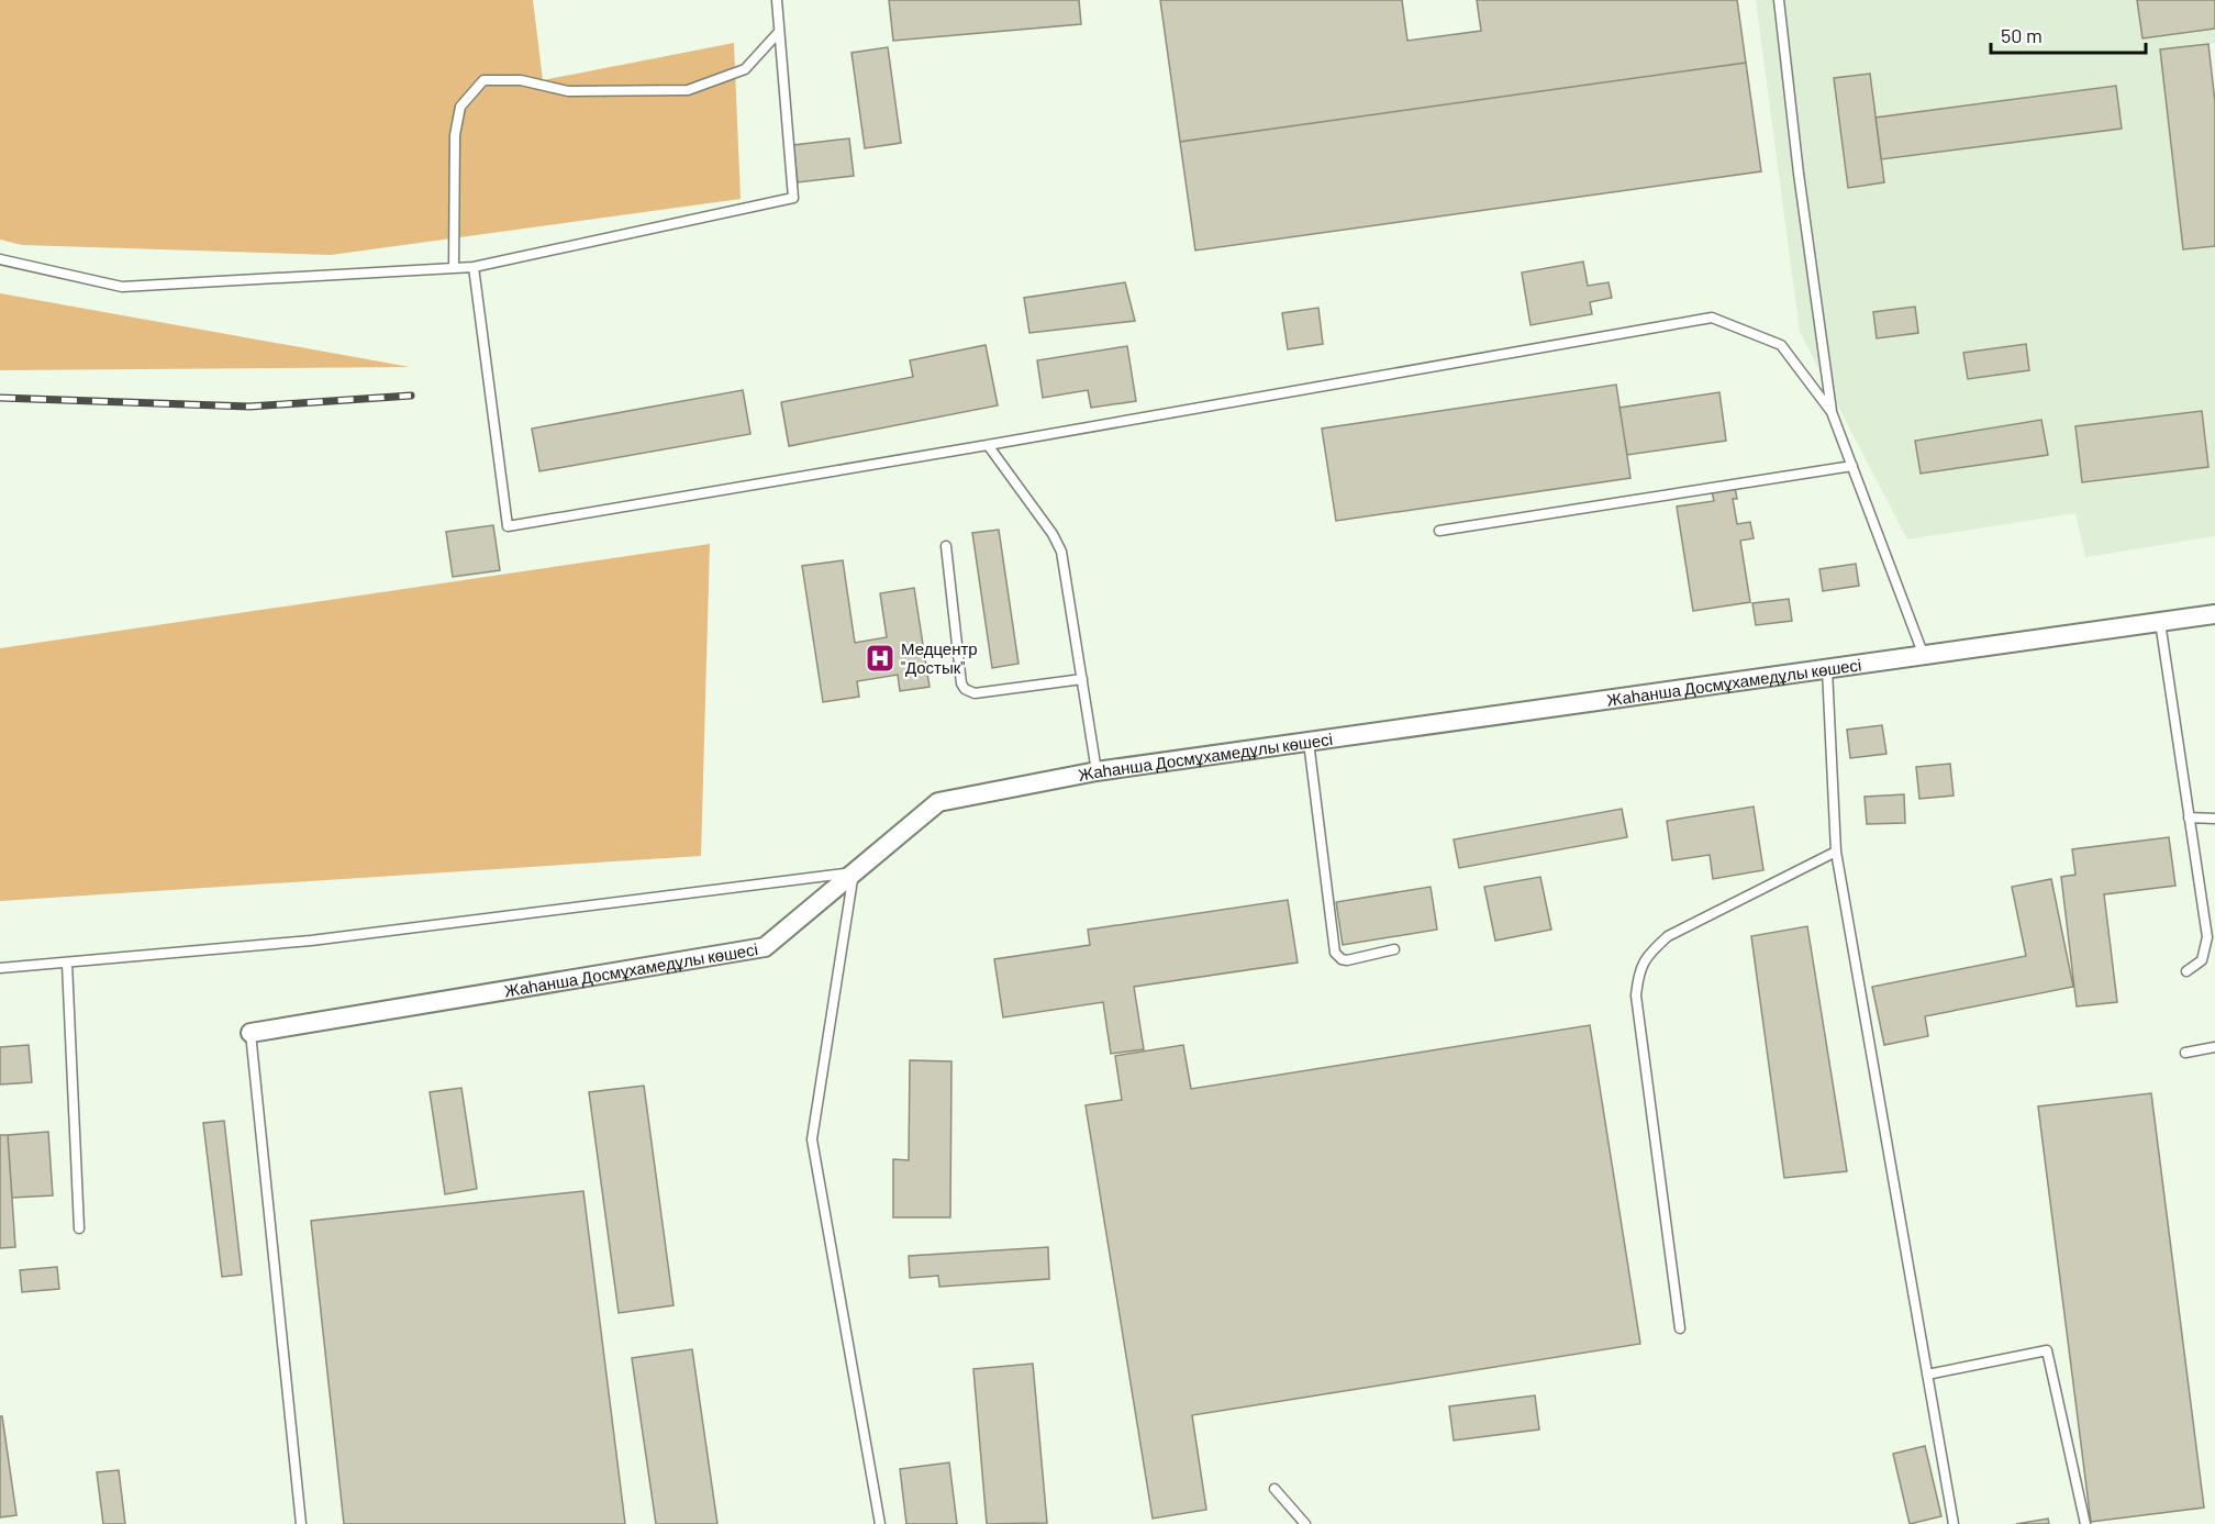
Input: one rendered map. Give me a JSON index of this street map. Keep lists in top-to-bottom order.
{
  "streets": {
    "street": ["Жаһанша Досмұхамедұлы көшесі"]
  },
  "places": {
    "hospital": ["Медцентр \"Достык\""]
  },
  "scale_bar": "50 m"
}
